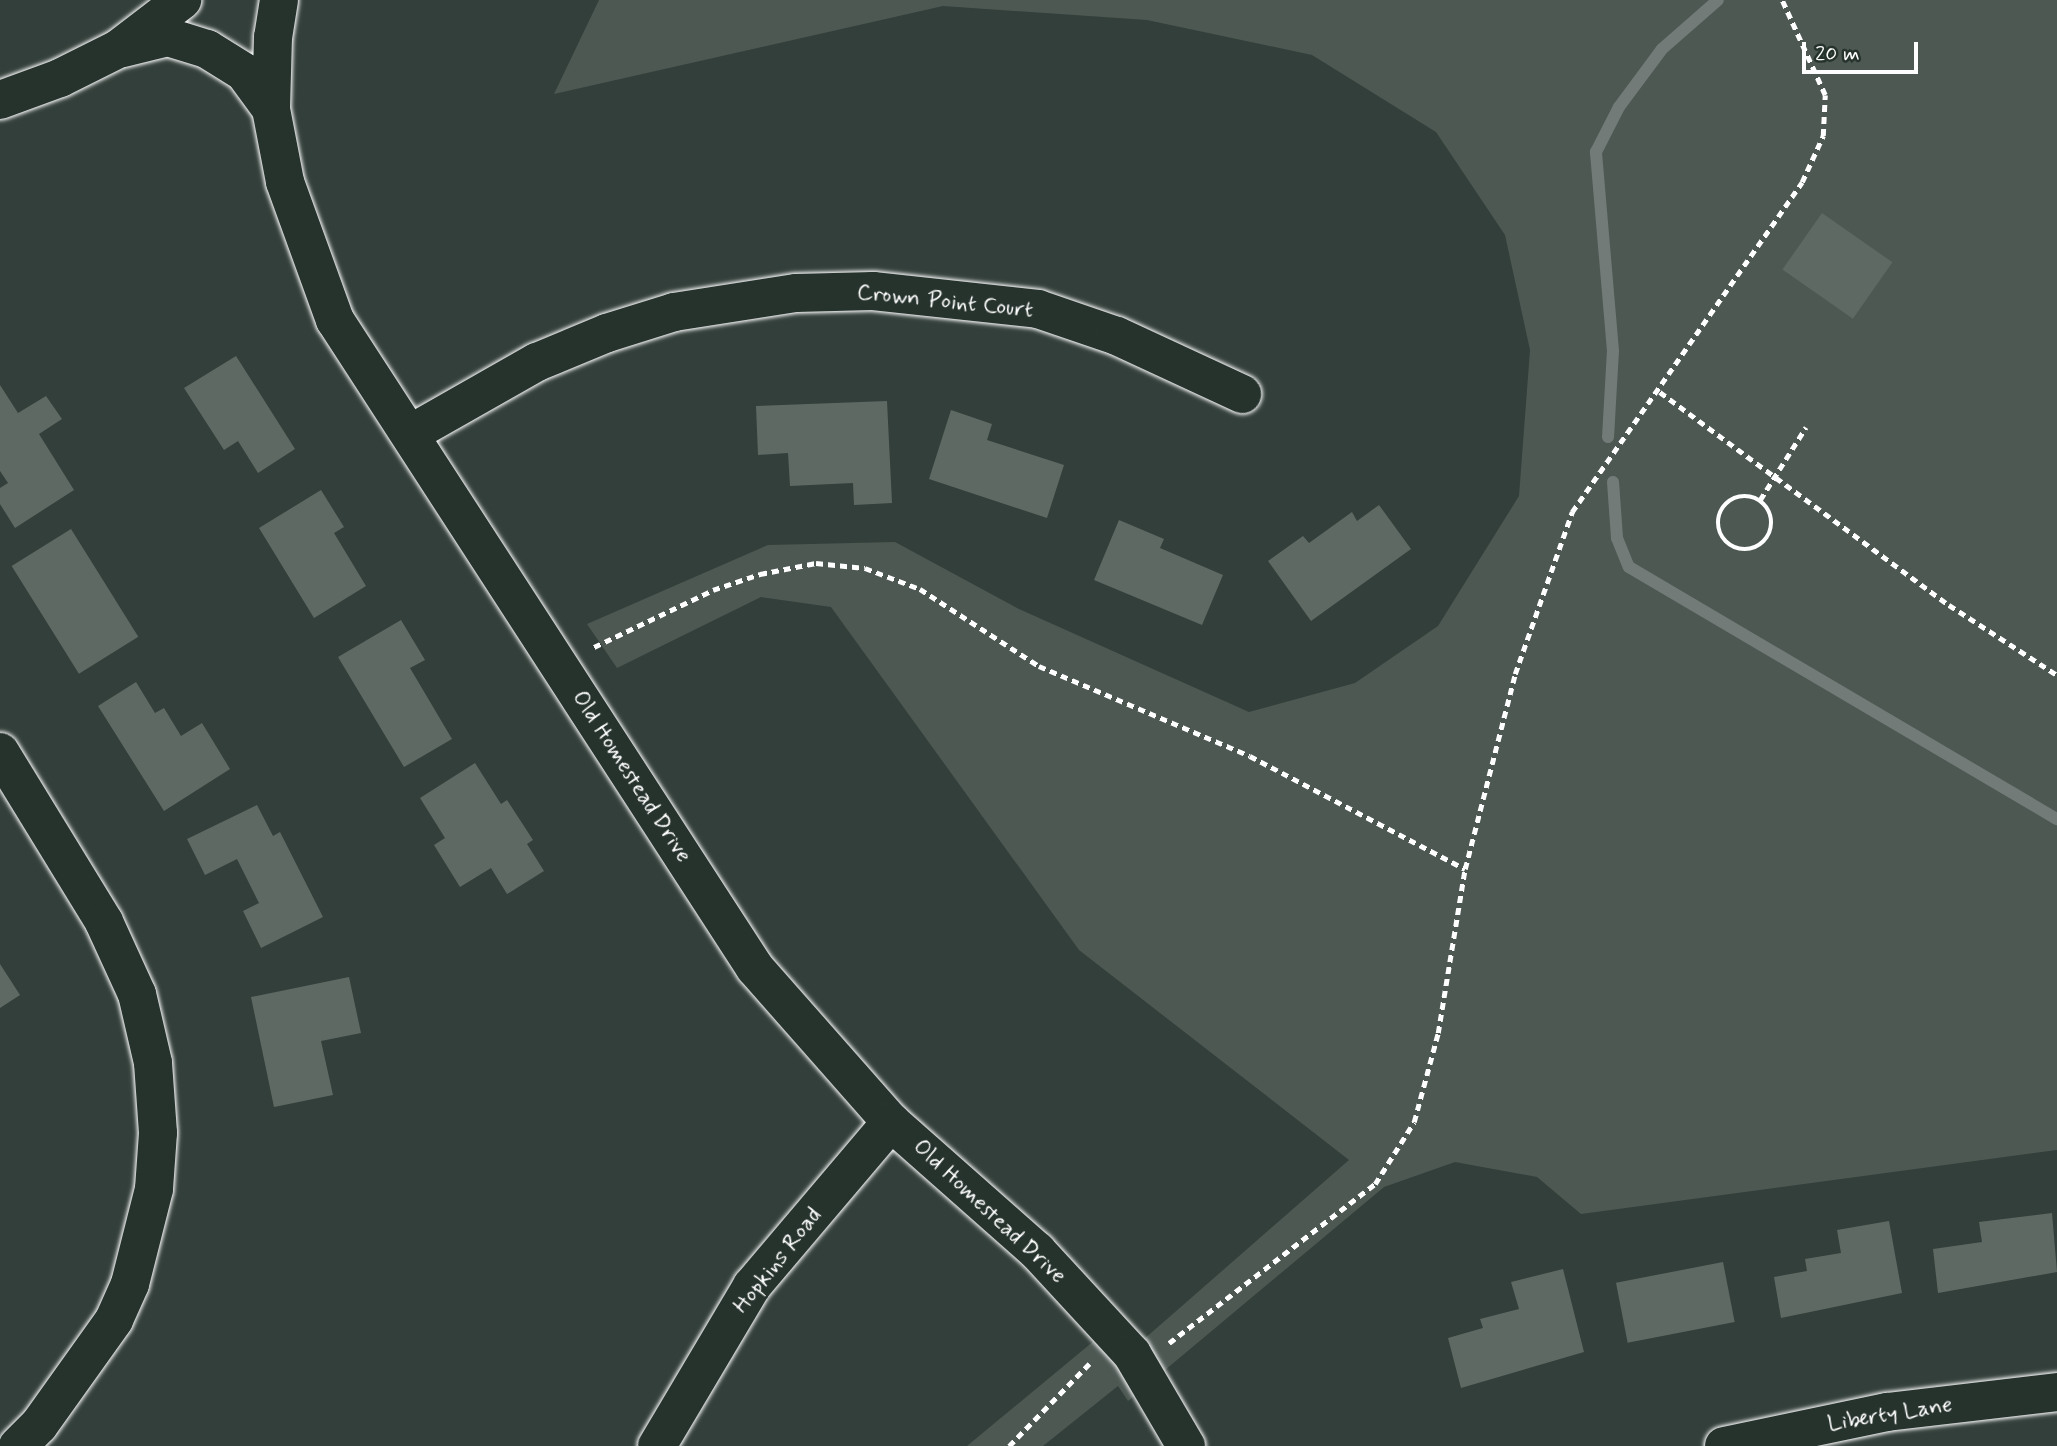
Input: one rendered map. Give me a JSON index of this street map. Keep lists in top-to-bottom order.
{
  "streets": {
    "street": [
      "Crown Point Court",
      "Old Homestead Drive",
      "Hopkins Road",
      "Liberty Lane"
    ]
  },
  "crossings": [
    ["Crown Point Court", "Old Homestead Drive"],
    ["Old Homestead Drive", "Hopkins Road"]
  ],
  "scale_bar": "20 m"
}
